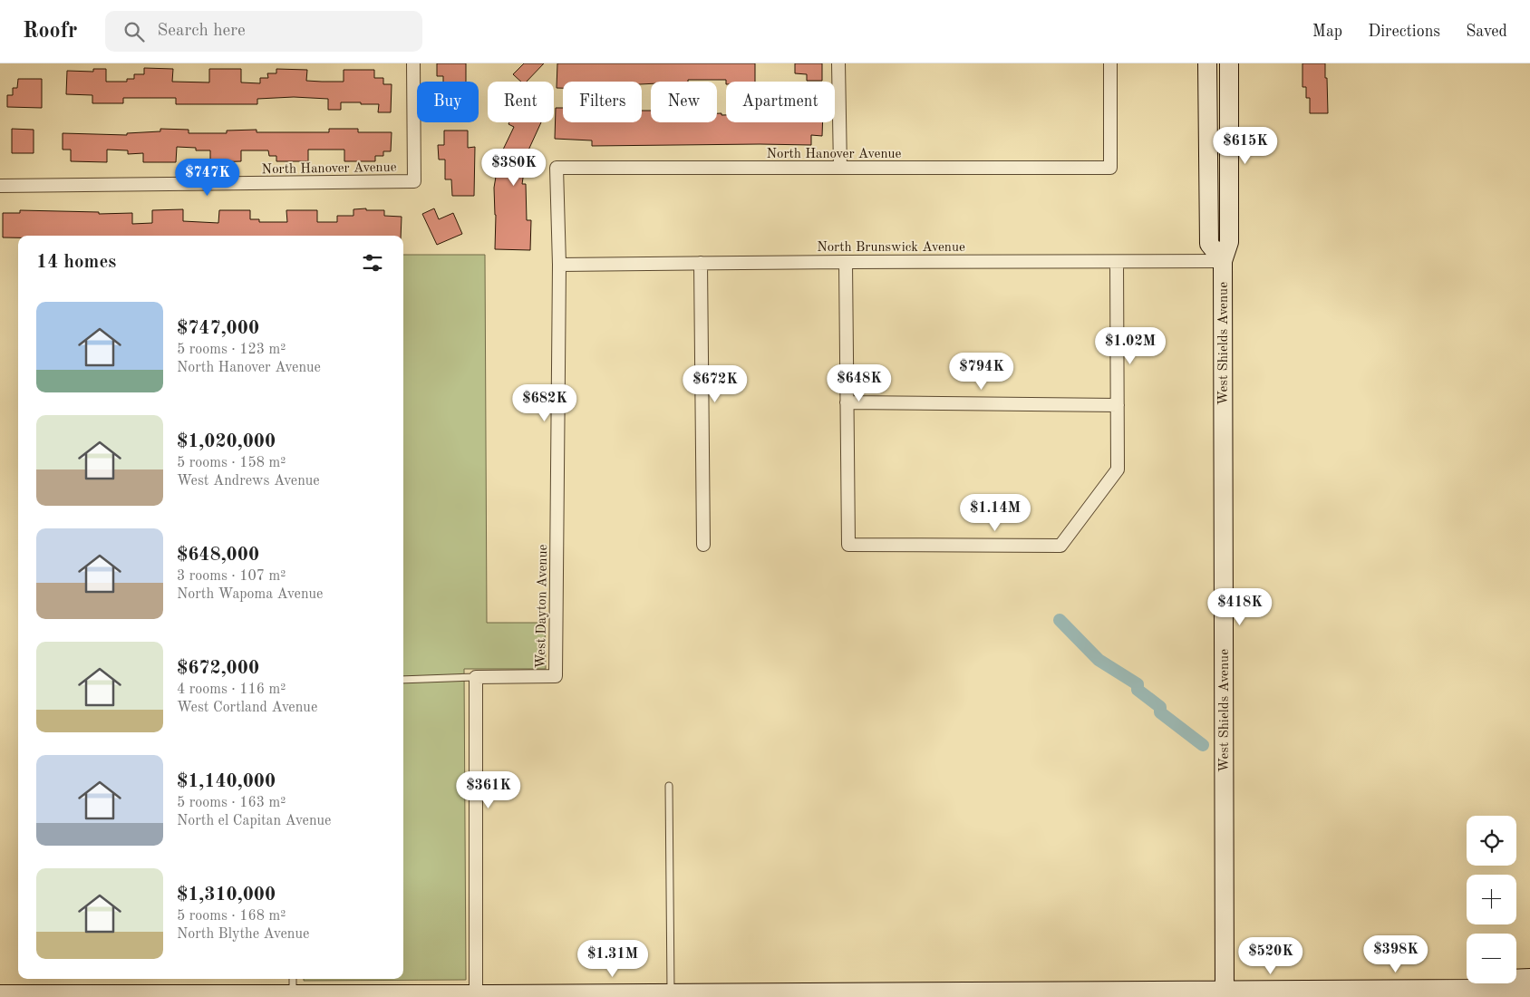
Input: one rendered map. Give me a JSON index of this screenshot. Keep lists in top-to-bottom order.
{
  "streets": {
    "street": [
      "North Hanover Avenue",
      "North Brunswick Avenue",
      "West Shields Avenue",
      "West Dayton Avenue"
    ]
  },
  "crossings": [
    ["North Hanover Avenue", "West Dayton Avenue"],
    ["North Brunswick Avenue", "West Shields Avenue"],
    ["North Brunswick Avenue", "West Dayton Avenue"]
  ],
  "page": {
    "header": "Roofr",
    "search": "Search here",
    "nav": ["Map", "Directions", "Saved"],
    "chip": [
      "Buy",
      "Rent",
      "Filters",
      "New",
      "Apartment"
    ],
    "price": [
      "$615K",
      "$380K",
      "$747K",
      "$1.02M",
      "$794K",
      "$648K",
      "$672K",
      "$682K",
      "$1.14M",
      "$418K",
      "$361K",
      "$398K",
      "$520K",
      "$1.31M"
    ],
    "heading": "14 homes",
    "list": [
      {
        "name": "$747,000",
        "note": "5 rooms · 123 m² · North Hanover Avenue"
      },
      {
        "name": "$1,020,000",
        "note": "5 rooms · 158 m² · West Andrews Avenue"
      },
      {
        "name": "$648,000",
        "note": "3 rooms · 107 m² · North Wapoma Avenue"
      },
      {
        "name": "$672,000",
        "note": "4 rooms · 116 m² · West Cortland Avenue"
      },
      {
        "name": "$1,140,000",
        "note": "5 rooms · 163 m² · North el Capitan Avenue"
      },
      {
        "name": "$1,310,000",
        "note": "5 rooms · 168 m² · North Blythe Avenue"
      }
    ],
    "map_buttons": ["+", "−"]
  }
}
